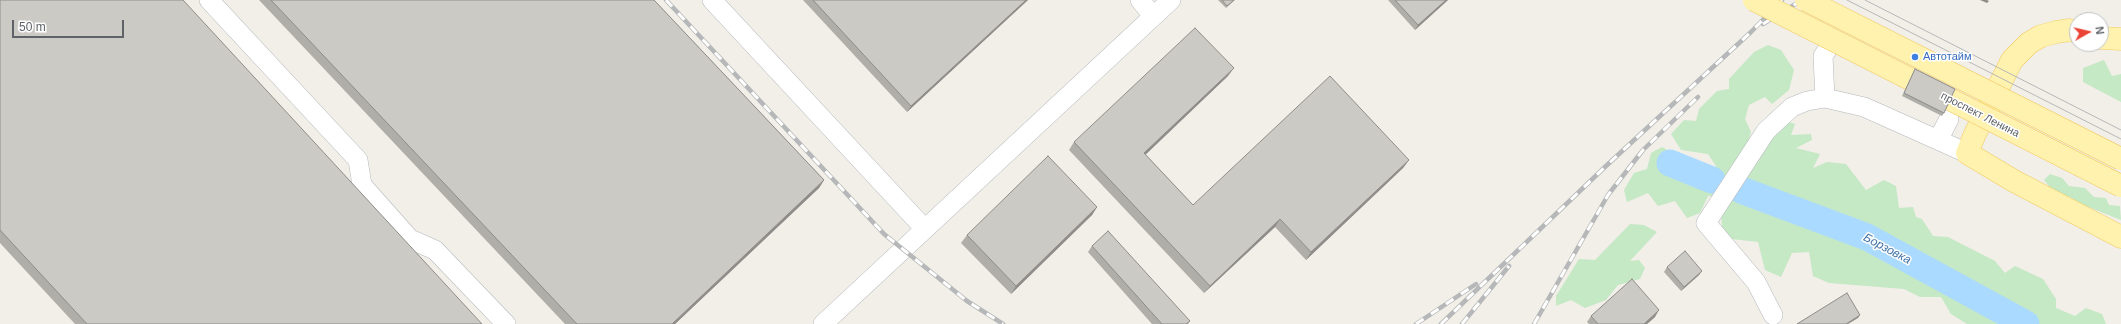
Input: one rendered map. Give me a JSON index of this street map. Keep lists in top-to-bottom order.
{
  "streets": {
    "main road": ["проспект Ленина"]
  },
  "water": ["Борзовка"],
  "places": ["Автотайм"],
  "scale_bar": "50 m",
  "north": "right"
}
